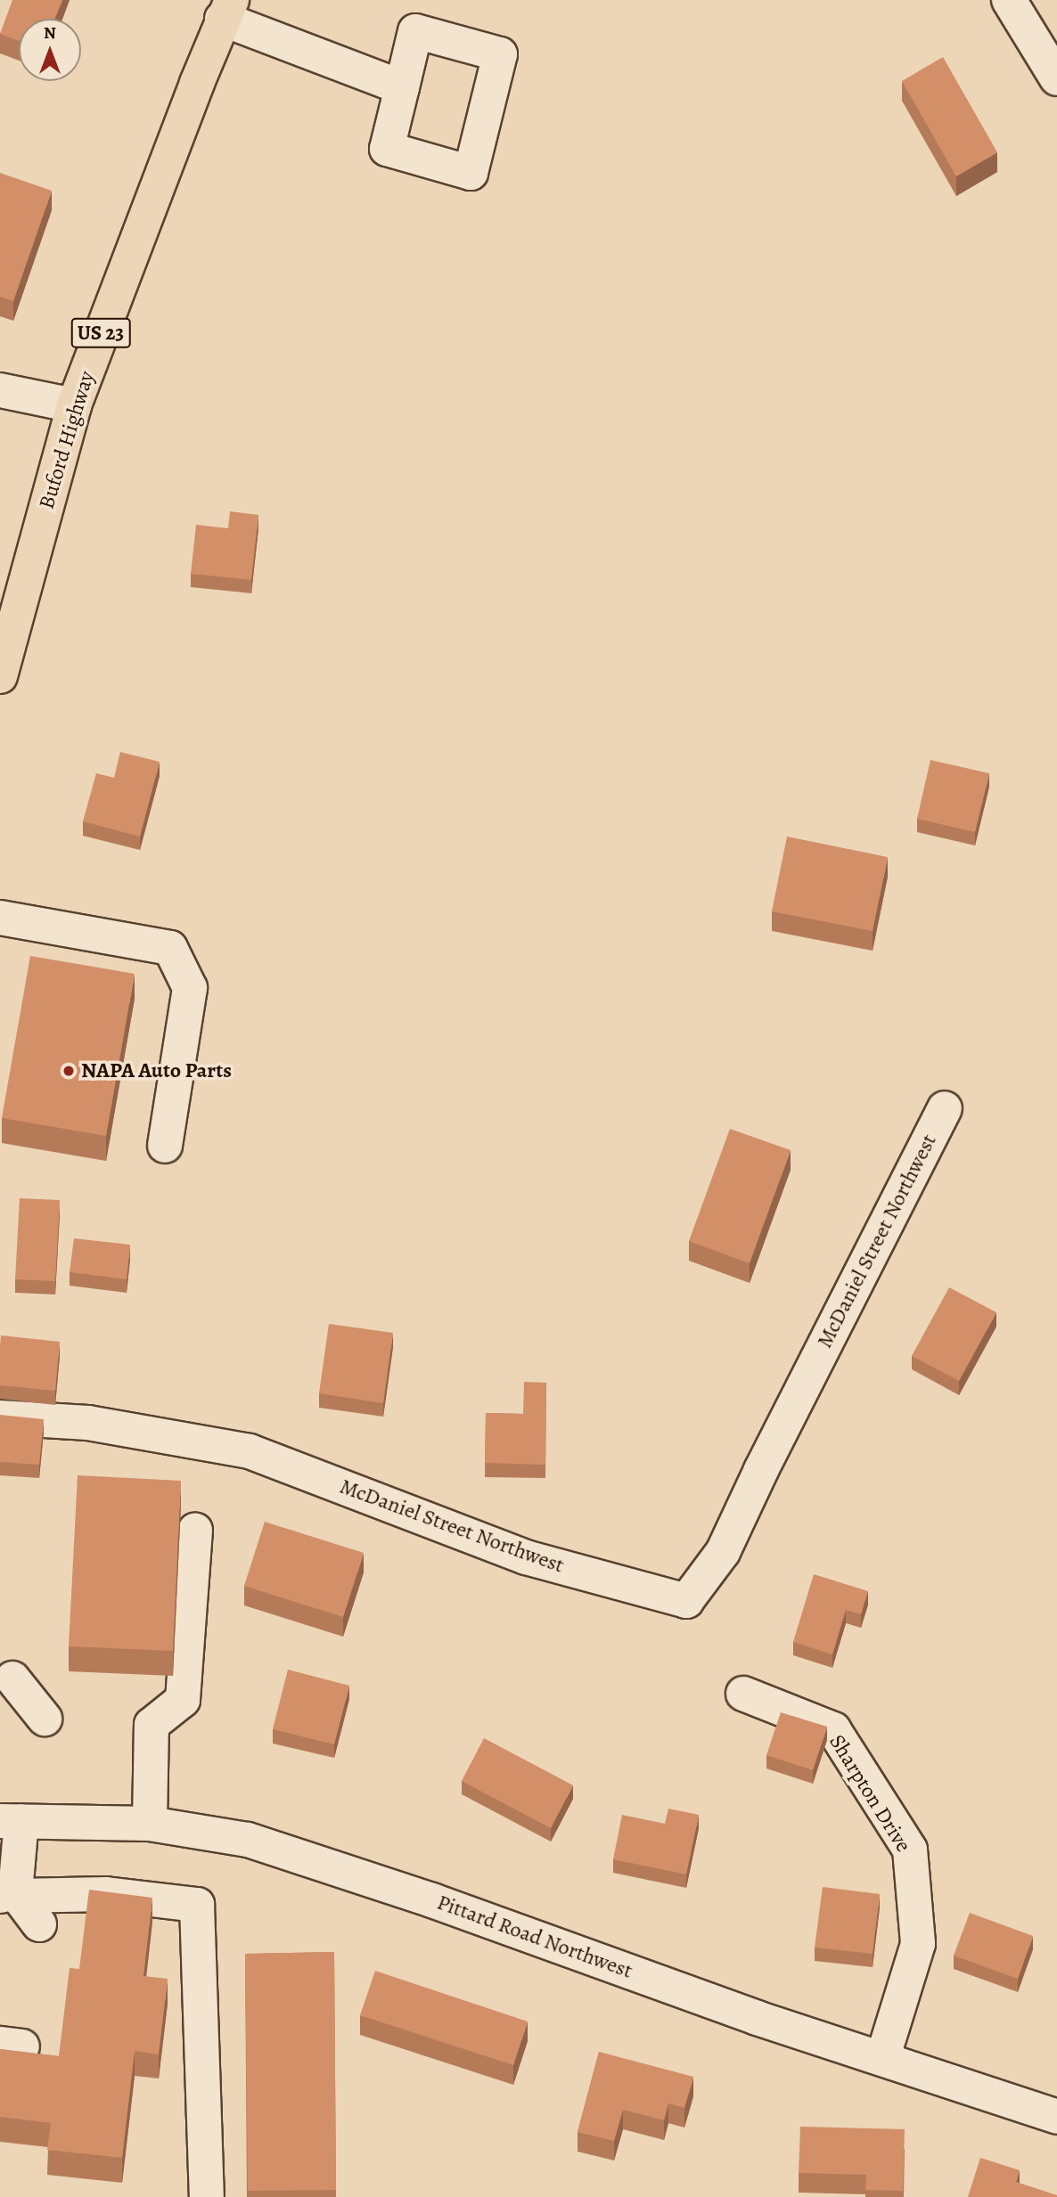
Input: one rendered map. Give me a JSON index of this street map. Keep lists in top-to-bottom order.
{
  "streets": {
    "main road": ["US 23", "Buford Highway"],
    "street": ["McDaniel Street Northwest", "Sharpton Drive", "Pittard Road Northwest"]
  },
  "crossings": [
    ["Sharpton Drive", "Pittard Road Northwest"]
  ],
  "places": ["NAPA Auto Parts"],
  "north": "top"
}
